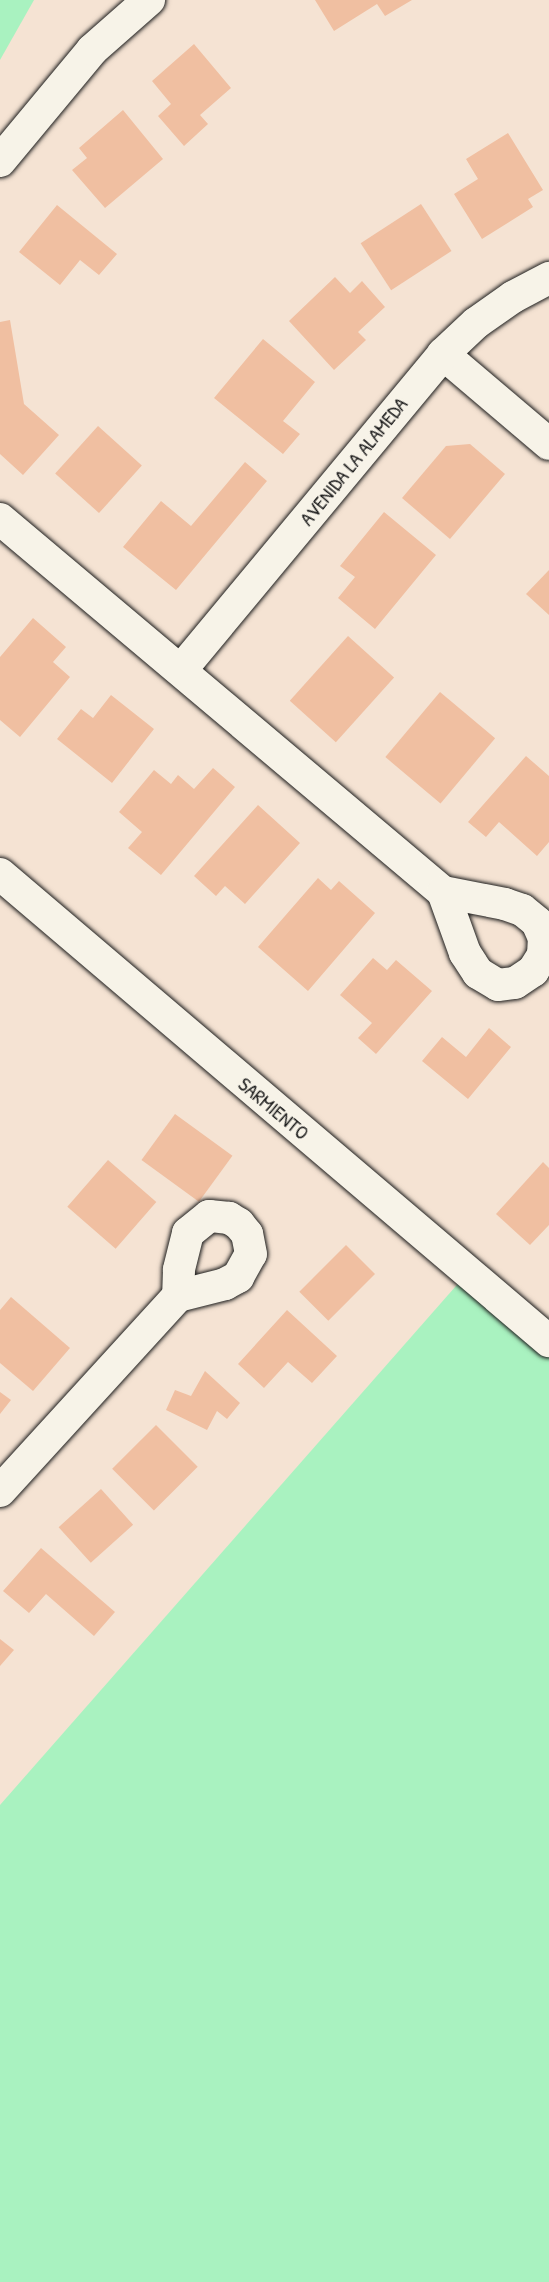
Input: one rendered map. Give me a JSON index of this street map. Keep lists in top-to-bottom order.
{
  "streets": {
    "street": ["AVENIDA LA ALAMEDA", "SARMIENTO"]
  }
}
